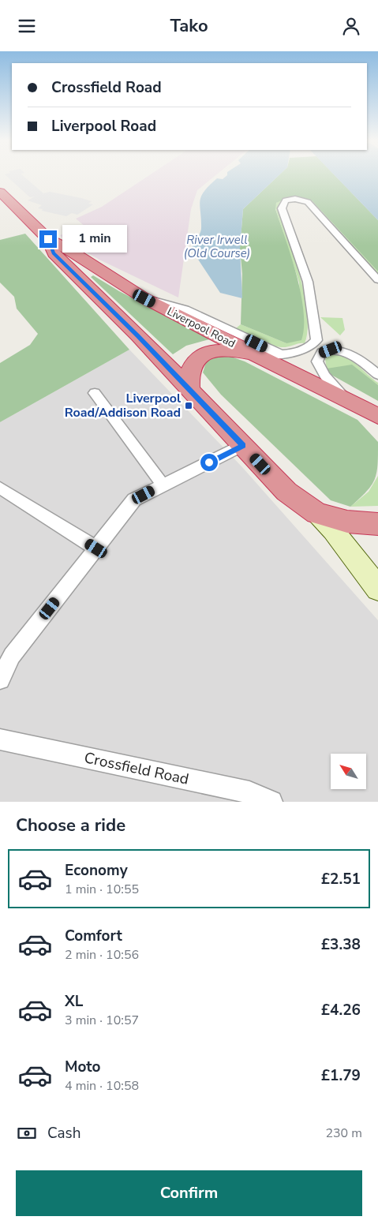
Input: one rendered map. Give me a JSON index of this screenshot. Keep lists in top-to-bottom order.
{
  "streets": {
    "highway": ["Liverpool Road"],
    "street": ["Crossfield Road"]
  },
  "water": ["River Irwell (Old Course)"],
  "places": {
    "transit": ["Liverpool Road/Addison Road"]
  },
  "north": "top left",
  "page": {
    "header": "Tako",
    "banner": ["Crossfield Road", "Liverpool Road"],
    "bubble": "1 min",
    "heading": "Choose a ride",
    "list": [
      {
        "name": "Economy",
        "note": "1 min · 10:55",
        "value": "£2.51"
      },
      {
        "name": "Comfort",
        "note": "2 min · 10:56",
        "value": "£3.38"
      },
      {
        "name": "XL",
        "note": "3 min · 10:57",
        "value": "£4.26"
      },
      {
        "name": "Moto",
        "note": "4 min · 10:58",
        "value": "£1.79"
      }
    ],
    "pay": ["Cash", "230 m"],
    "buttons": "Confirm"
  }
}
